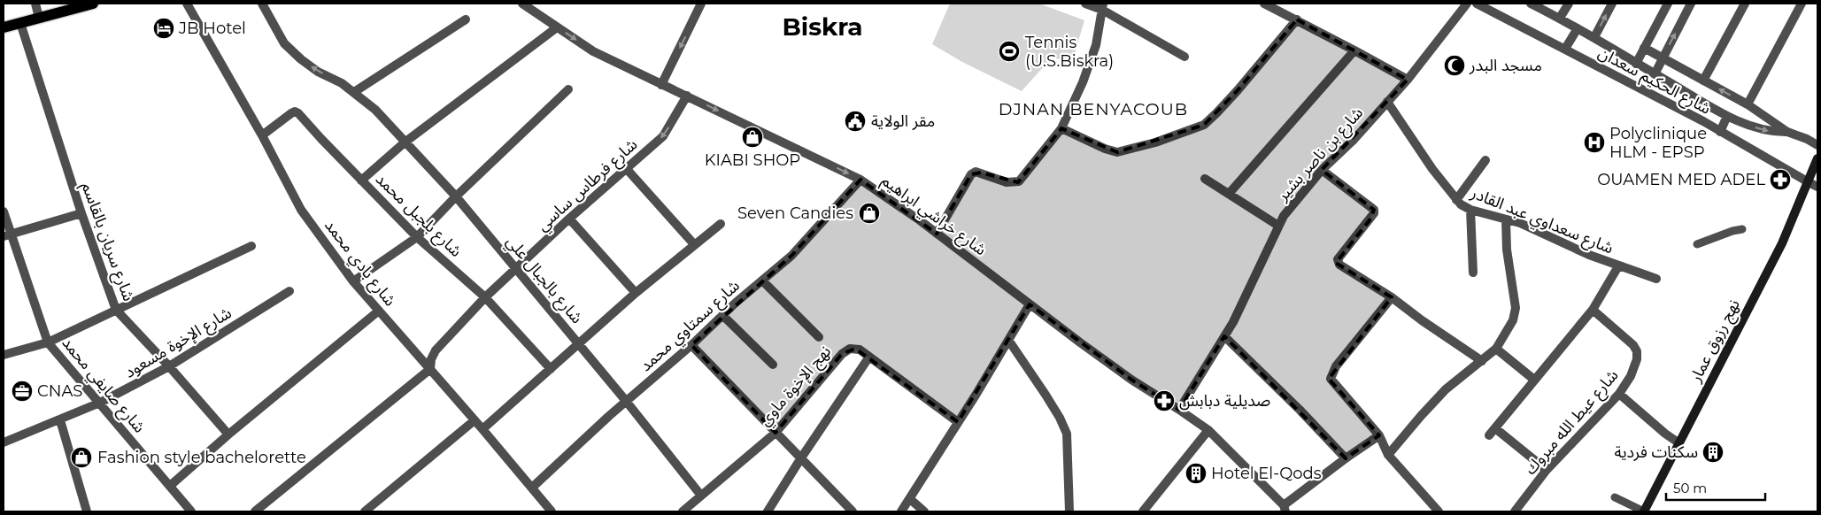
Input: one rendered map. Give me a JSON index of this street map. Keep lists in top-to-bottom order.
{
  "streets": {
    "main road": ["نهج رزوق عمار"],
    "street": [
      "شارع الحكيم سعدان",
      "شارع بن ناصر بشير",
      "شارع فرطاس ساسي",
      "شارع بلجبل محمد",
      "شارع خراشي ابراهيم",
      "شارع سعداوي عبد القادر",
      "شارع سريان بالقاسم",
      "شارع بادي محمد",
      "شارع بالجبال علي",
      "شارع سمتاوي محمد",
      "شارع الإخوة مسعود",
      "شارع صايفي محمد",
      "نهج الإخوة ماوي",
      "شارع عيط الله مبروك"
    ]
  },
  "crossings": [
    ["شارع الحكيم سعدان", "نهج رزوق عمار"],
    ["شارع بن ناصر بشير", "شارع خراشي ابراهيم"],
    ["شارع بن ناصر بشير", "شارع سعداوي عبد القادر"],
    ["شارع فرطاس ساسي", "شارع بلجبل محمد"],
    ["شارع فرطاس ساسي", "شارع خراشي ابراهيم"],
    ["شارع فرطاس ساسي", "شارع بادي محمد"],
    ["شارع فرطاس ساسي", "شارع بالجبال علي"],
    ["شارع بلجبل محمد", "شارع بادي محمد"],
    ["شارع خراشي ابراهيم", "شارع سمتاوي محمد"],
    ["شارع سريان بالقاسم", "شارع الإخوة مسعود"],
    ["شارع بادي محمد", "شارع سمتاوي محمد"],
    ["شارع بالجبال علي", "شارع سمتاوي محمد"],
    ["شارع بالجبال علي", "نهج الإخوة ماوي"],
    ["شارع الإخوة مسعود", "شارع صايفي محمد"]
  ],
  "districts": ["Biskra", "DJNAN BENYACOUB"],
  "places": {
    "hotel": ["JB Hotel"],
    "sports": ["Tennis (U.S.Biskra)"],
    "mosque": ["مسجد البدر"],
    "public building": ["مقر الولاية"],
    "shop": ["KIABI SHOP", "Seven Candies", "Fashion style bachelorette"],
    "hospital": ["Polyclinique HLM - EPSP"],
    "pharmacy": ["OUAMEN MED ADEL", "صديلية دبابش"],
    "office": ["CNAS"],
    "building": ["سكنات فردية", "Hotel El-Qods"]
  },
  "scale_bar": "50 m"
}
